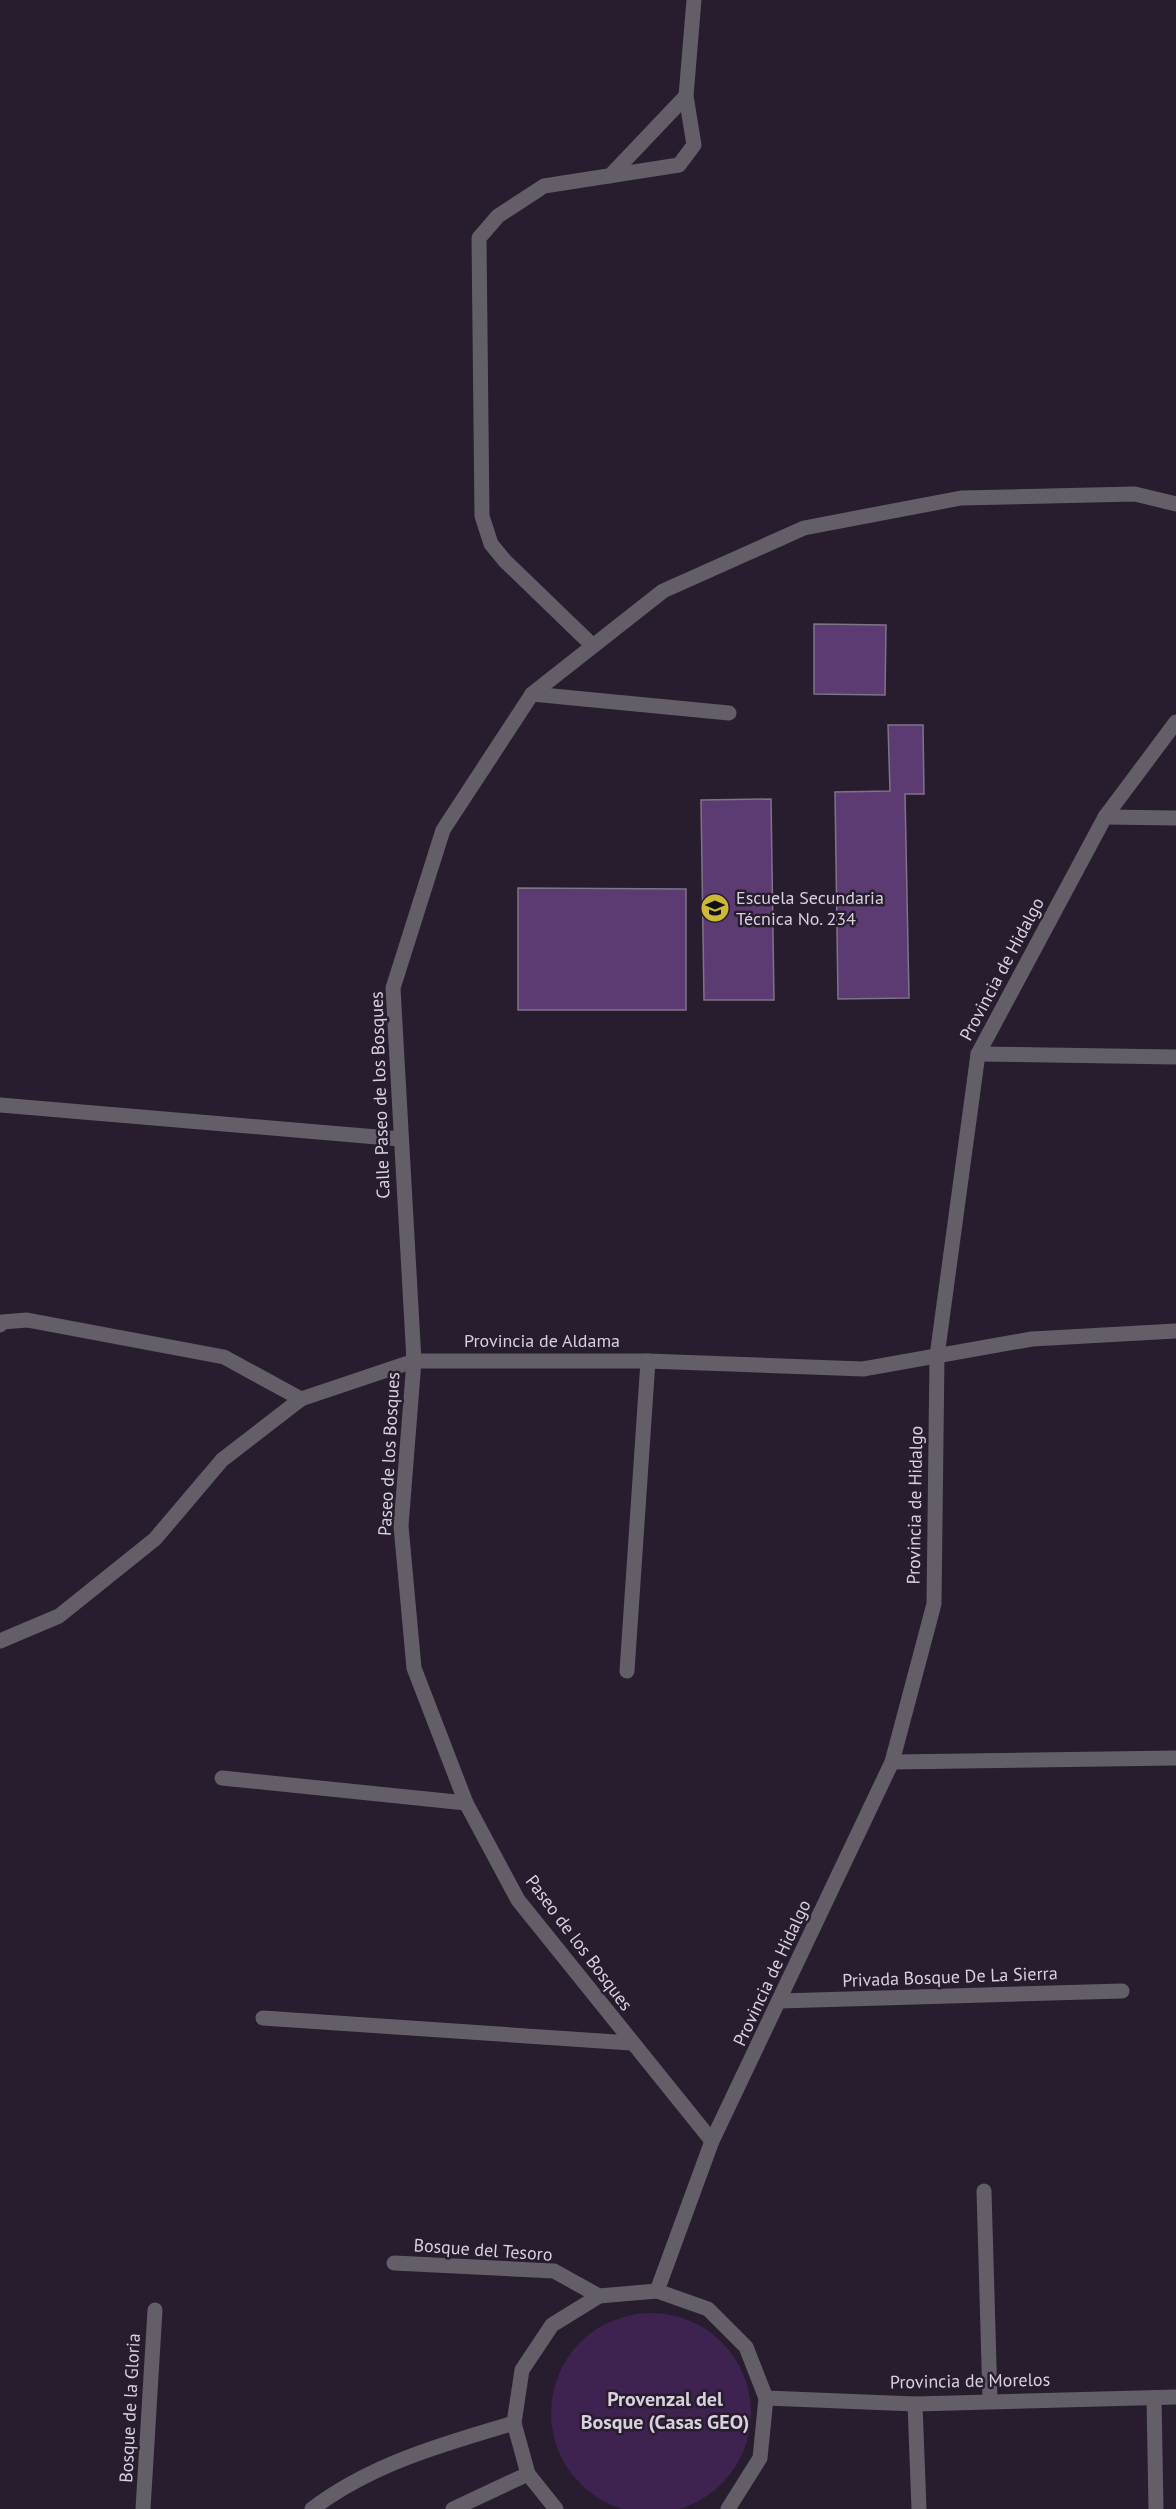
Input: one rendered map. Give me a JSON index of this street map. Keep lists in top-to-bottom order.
{
  "streets": {
    "street": [
      "Provincia de Hidalgo",
      "Calle Paseo de los Bosques",
      "Provincia de Aldama",
      "Paseo de los Bosques",
      "Privada Bosque De La Sierra",
      "Bosque del Tesoro",
      "Provincia de Morelos",
      "Bosque de la Gloria"
    ]
  },
  "crossings": [
    ["Provincia de Hidalgo", "Provincia de Aldama"],
    ["Provincia de Hidalgo", "Paseo de los Bosques"],
    ["Provincia de Hidalgo", "Privada Bosque De La Sierra"],
    ["Calle Paseo de los Bosques", "Provincia de Aldama"],
    ["Calle Paseo de los Bosques", "Paseo de los Bosques"],
    ["Provincia de Aldama", "Paseo de los Bosques"]
  ],
  "districts": ["Provenzal del Bosque (Casas GEO)"],
  "places": {
    "school or university": ["Escuela Secundaria Técnica No. 234"]
  }
}
